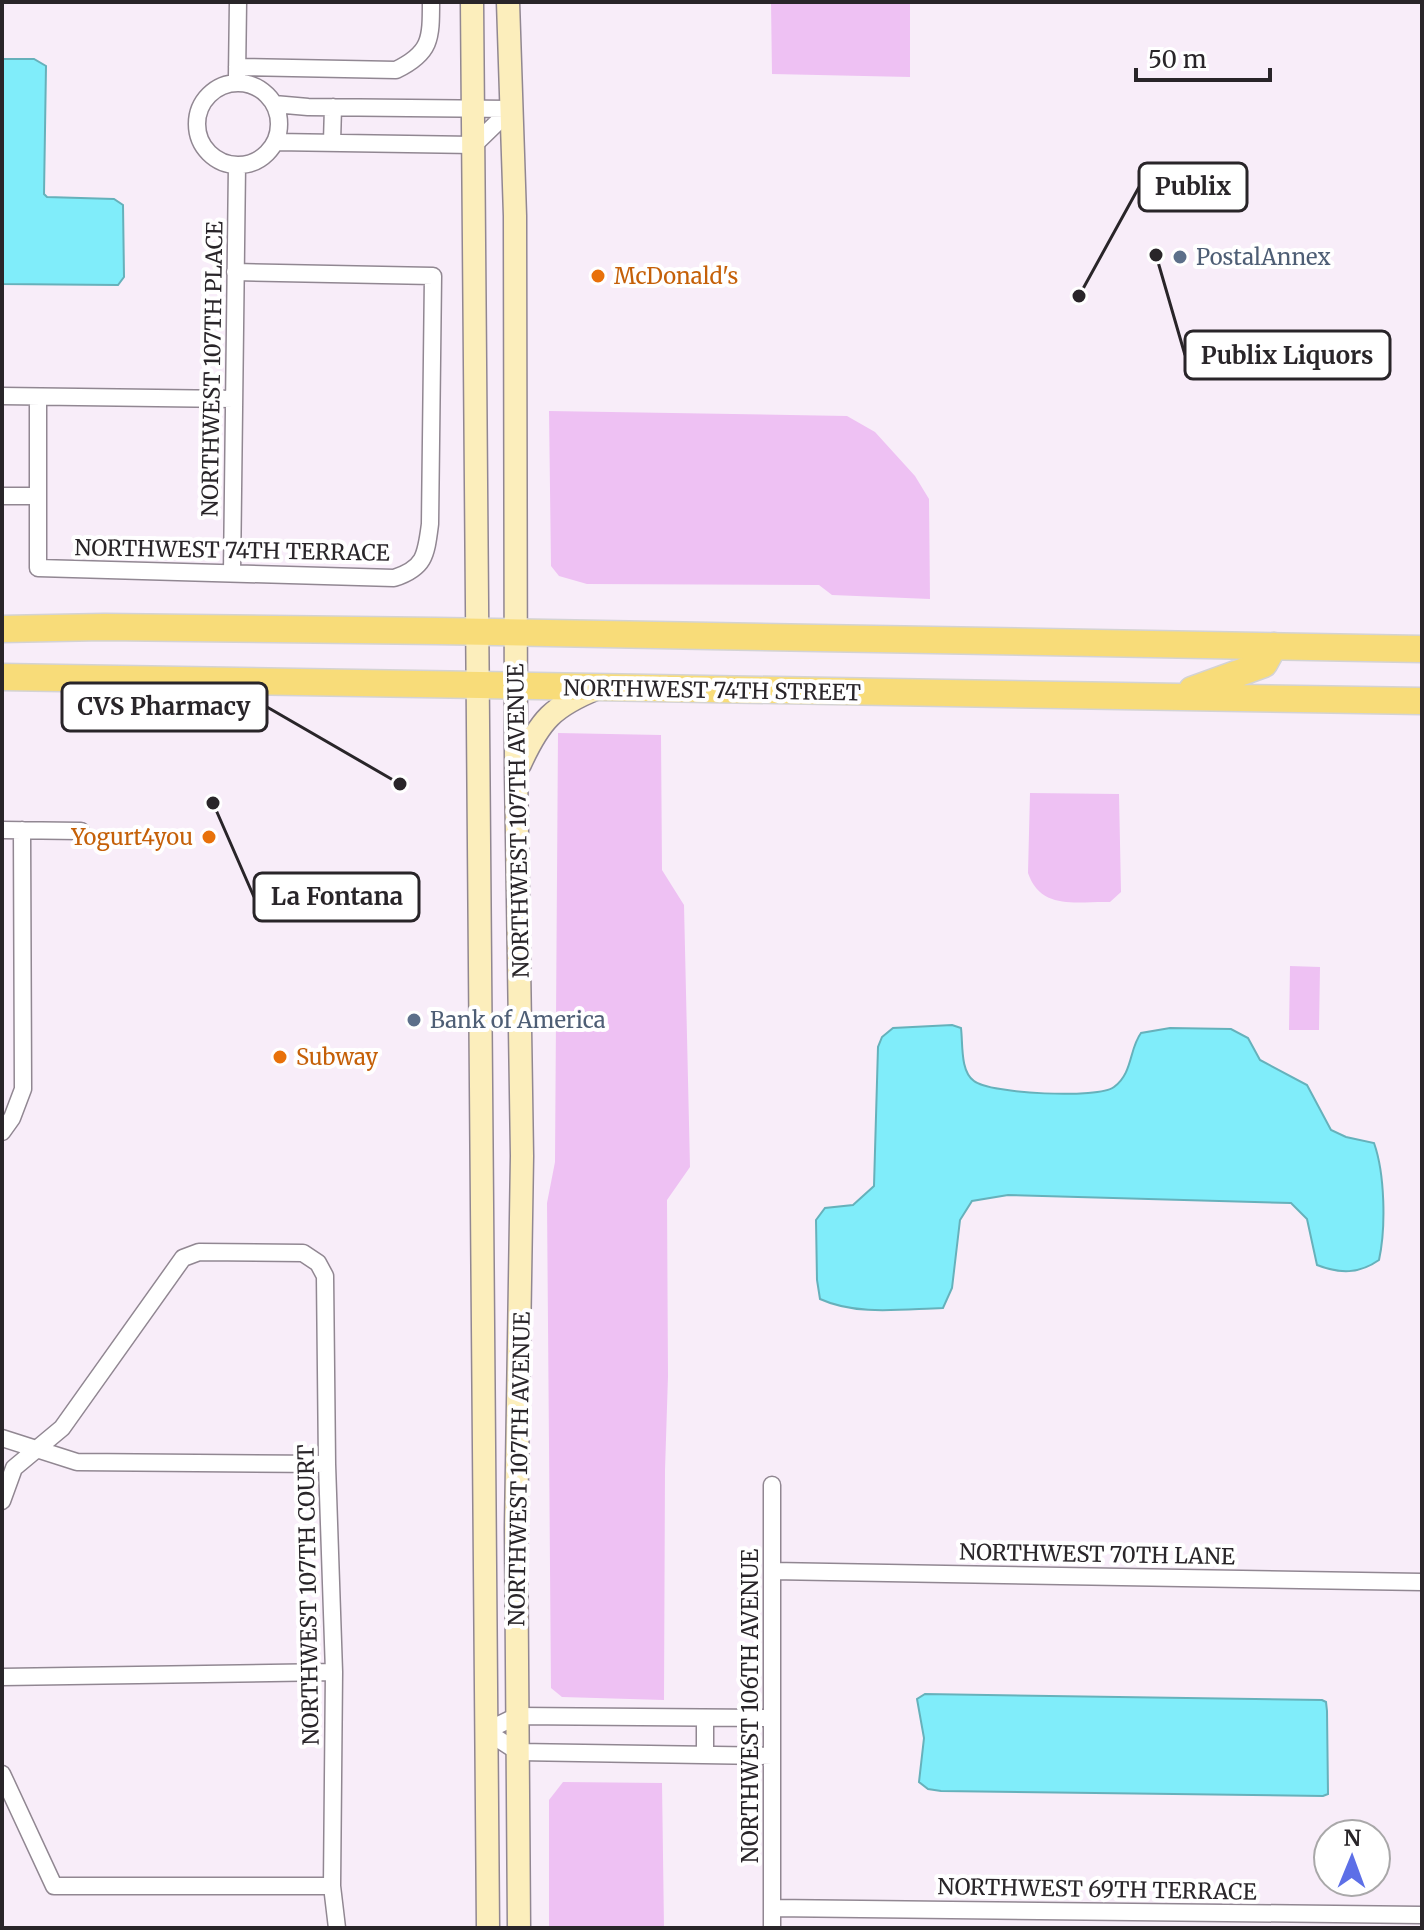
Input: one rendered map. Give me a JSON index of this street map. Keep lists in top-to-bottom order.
{
  "streets": {
    "main road": ["NORTHWEST 74TH STREET", "NORTHWEST 107TH AVENUE"],
    "street": [
      "NORTHWEST 107TH PLACE",
      "NORTHWEST 74TH TERRACE",
      "NORTHWEST 70TH LANE",
      "NORTHWEST 107TH COURT",
      "NORTHWEST 106TH AVENUE",
      "NORTHWEST 69TH TERRACE"
    ]
  },
  "crossings": [
    ["NORTHWEST 107TH PLACE", "NORTHWEST 74TH TERRACE"],
    ["NORTHWEST 74TH STREET", "NORTHWEST 107TH AVENUE"],
    ["NORTHWEST 70TH LANE", "NORTHWEST 106TH AVENUE"],
    ["NORTHWEST 106TH AVENUE", "NORTHWEST 69TH TERRACE"]
  ],
  "places": [
    "Publix Liquors",
    "PostalAnnex",
    "McDonald's",
    "Publix",
    "CVS Pharmacy",
    "La Fontana",
    "Yogurt4you",
    "Bank of America",
    "Subway"
  ],
  "scale_bar": "50 m",
  "north": "top"
}
